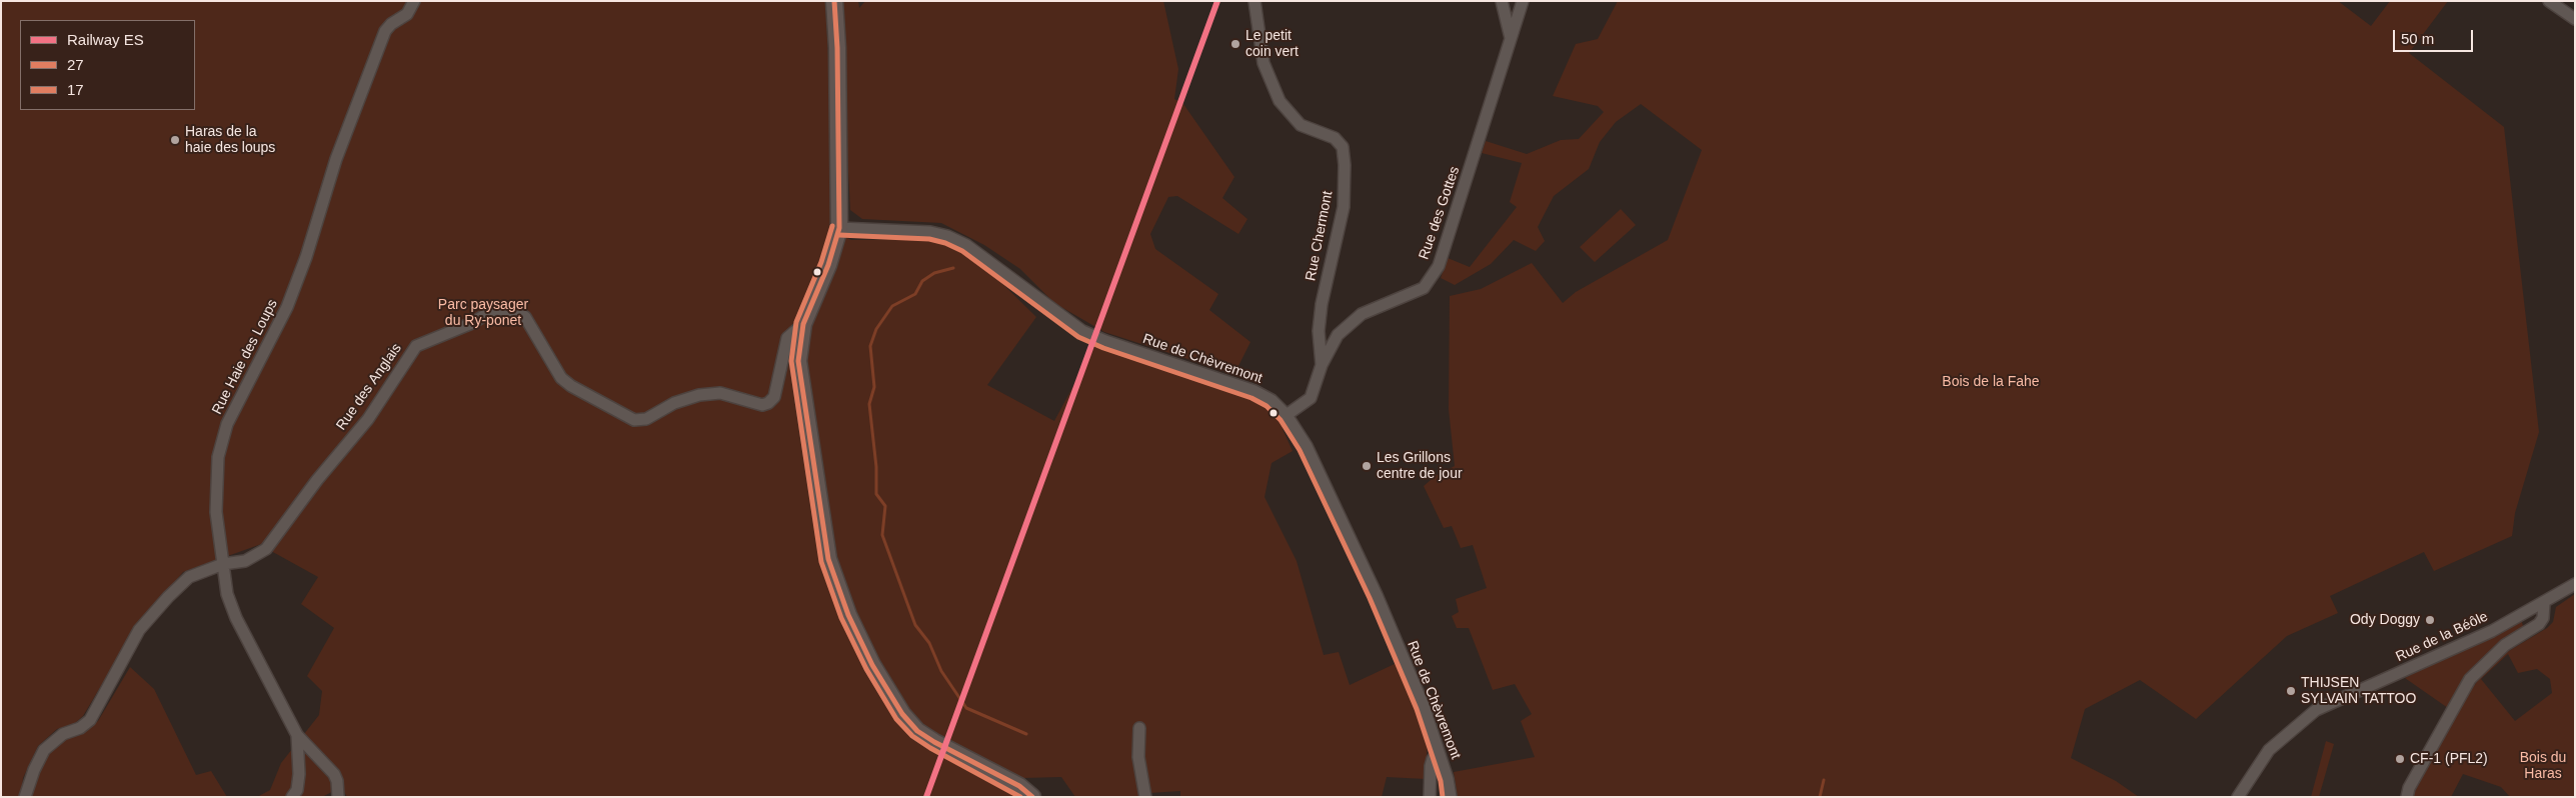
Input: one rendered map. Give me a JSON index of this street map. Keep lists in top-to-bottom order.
{
  "streets": {
    "street": [
      "Rue des Gottes",
      "Rue Chermont",
      "Rue Haie des Loups",
      "Rue de Chèvremont",
      "Rue des Anglais",
      "Rue de la Béôle"
    ]
  },
  "crossings": [
    ["Rue des Gottes", "Rue Chermont"],
    ["Rue des Gottes", "Rue de Chèvremont"],
    ["Rue Haie des Loups", "Rue des Anglais"]
  ],
  "parks": ["Parc paysager du Ry-ponet", "Bois de la Fahe", "Bois du Haras"],
  "places": [
    "Le petit coin vert",
    "Haras de la haie des loups",
    "Les Grillons centre de jour",
    "Ody Doggy",
    "THIJSEN SYLVAIN TATTOO",
    "CF-1 (PFL2)"
  ],
  "lines": ["rail line ES", "transit line 27", "transit line 17"],
  "legend": ["Railway ES", "27", "17"],
  "scale_bar": "50 m"
}
